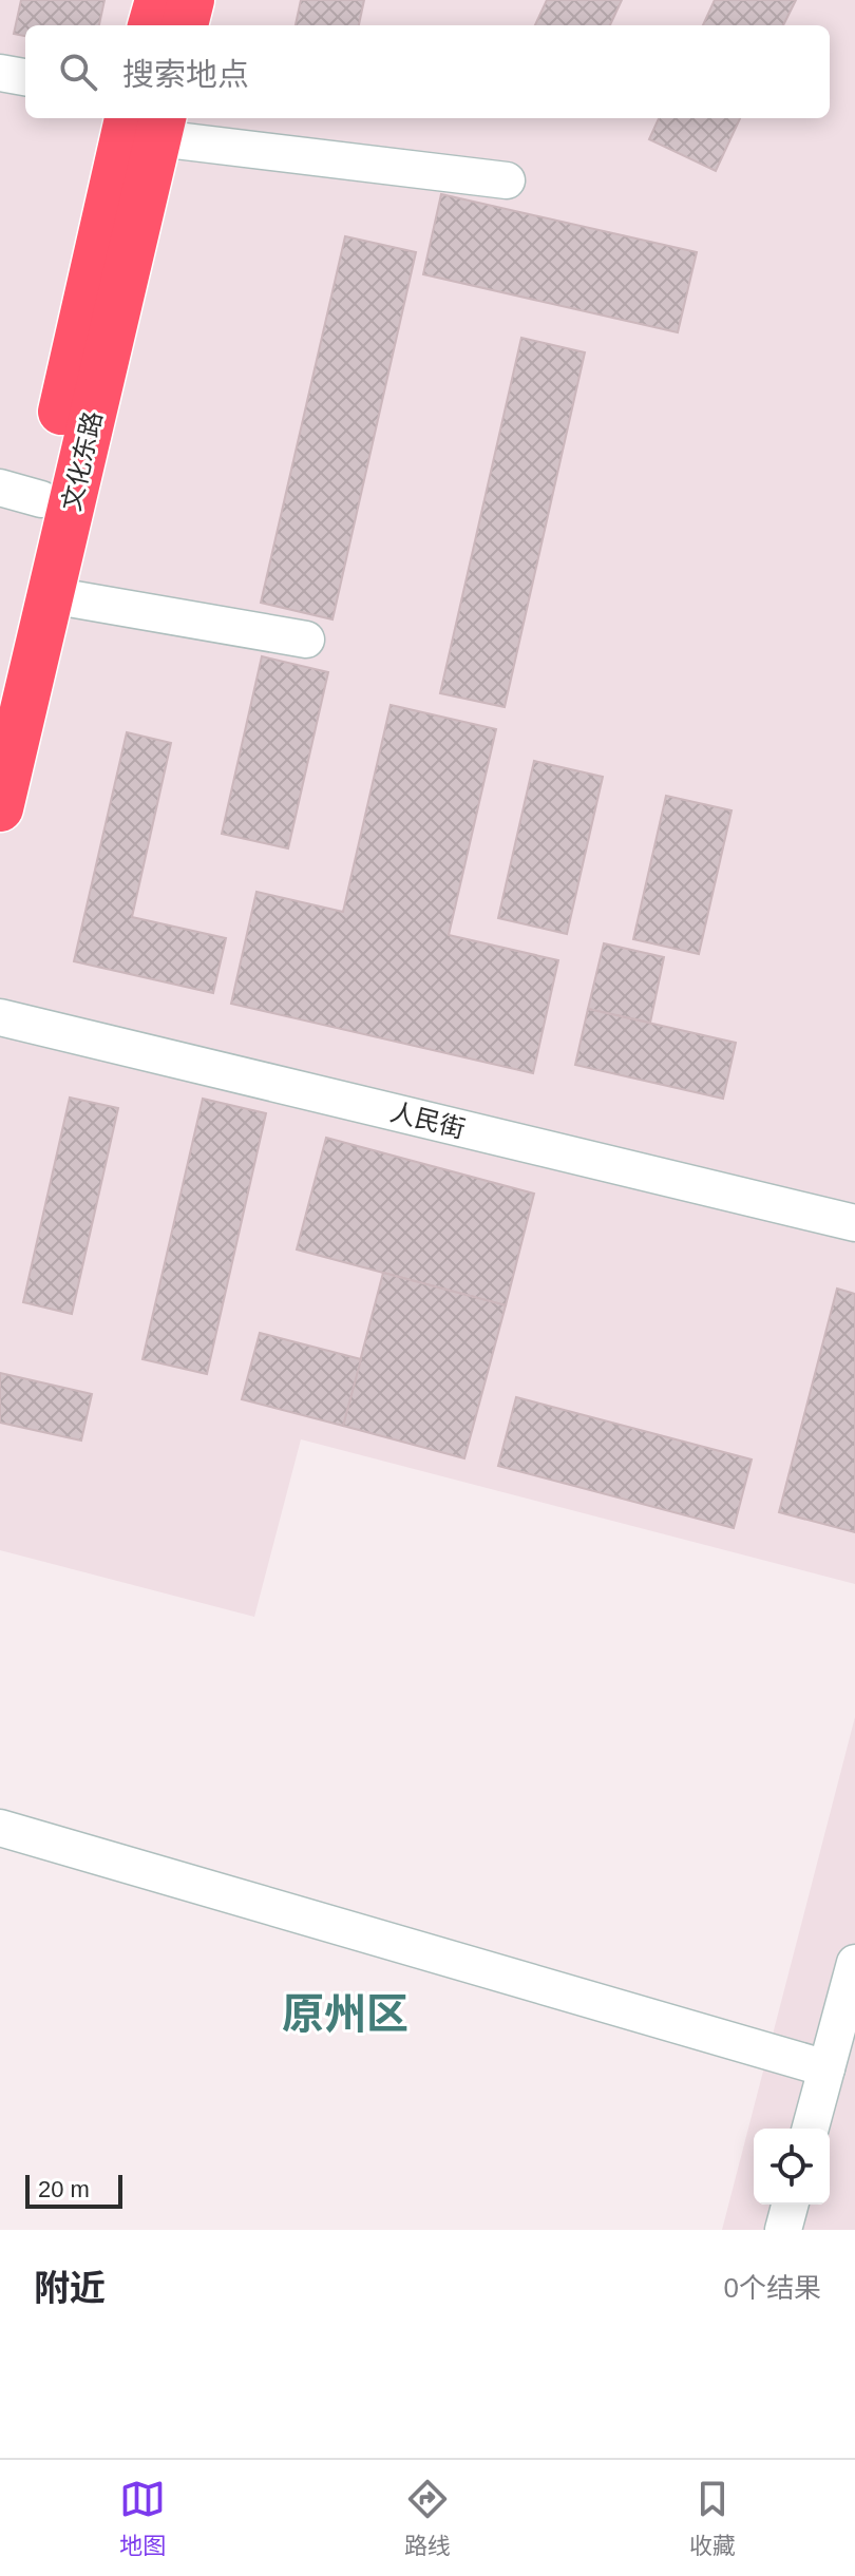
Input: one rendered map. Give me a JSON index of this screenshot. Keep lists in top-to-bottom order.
{
  "streets": {
    "main road": ["文化东路"],
    "street": ["人民街"]
  },
  "districts": ["原州区"],
  "scale_bar": "20 m",
  "page": {
    "search": "搜索地点",
    "scale": "20 m",
    "heading": ["附近", "0个结果"],
    "nav": ["地图", "路线", "收藏"]
  }
}
